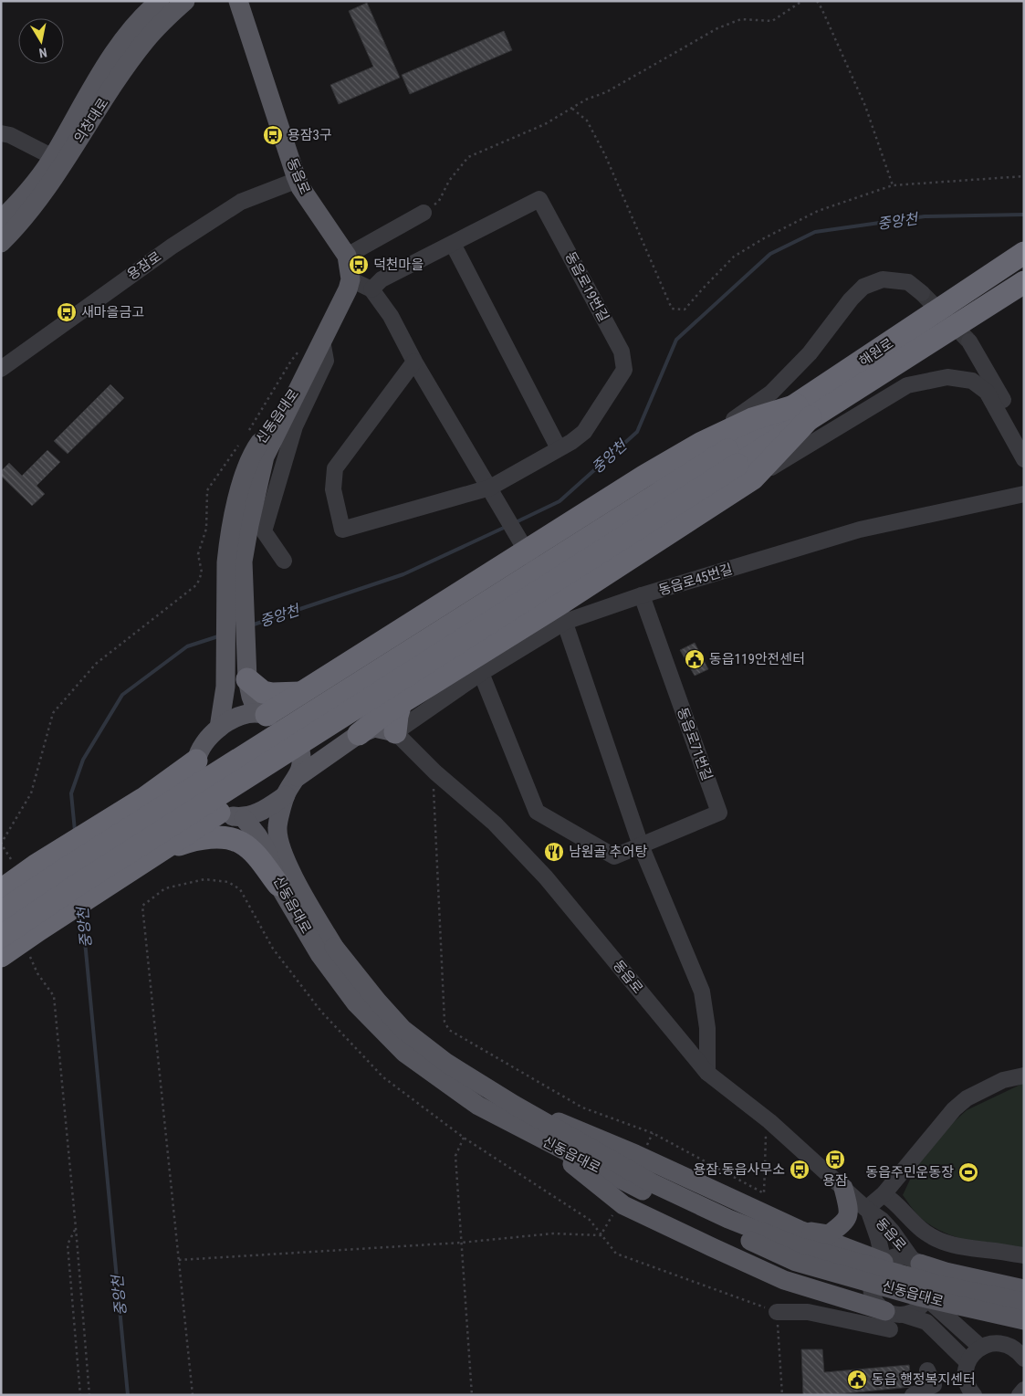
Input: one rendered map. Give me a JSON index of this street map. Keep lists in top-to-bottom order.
{
  "streets": {
    "highway": ["해원로"],
    "main road": ["의창대로", "동읍로", "신동읍대로"],
    "street": [
      "용잠로",
      "동읍로19번길",
      "동읍로45번길",
      "동읍로71번길"
    ]
  },
  "crossings": [
    ["동읍로", "용잠로"],
    ["동읍로", "신동읍대로"],
    ["동읍로", "동읍로45번길"],
    ["동읍로45번길", "동읍로71번길"]
  ],
  "water": ["중앙천"],
  "places": {
    "bus stop": [
      "용잠3구",
      "덕천마을",
      "새마을금고",
      "용잠",
      "용잠.동읍사무소"
    ],
    "public building": ["동읍119안전센터", "동읍 행정복지센터"],
    "restaurant": ["남원골 추어탕"],
    "sports": ["동읍주민운동장"]
  },
  "north": "bottom"
}
